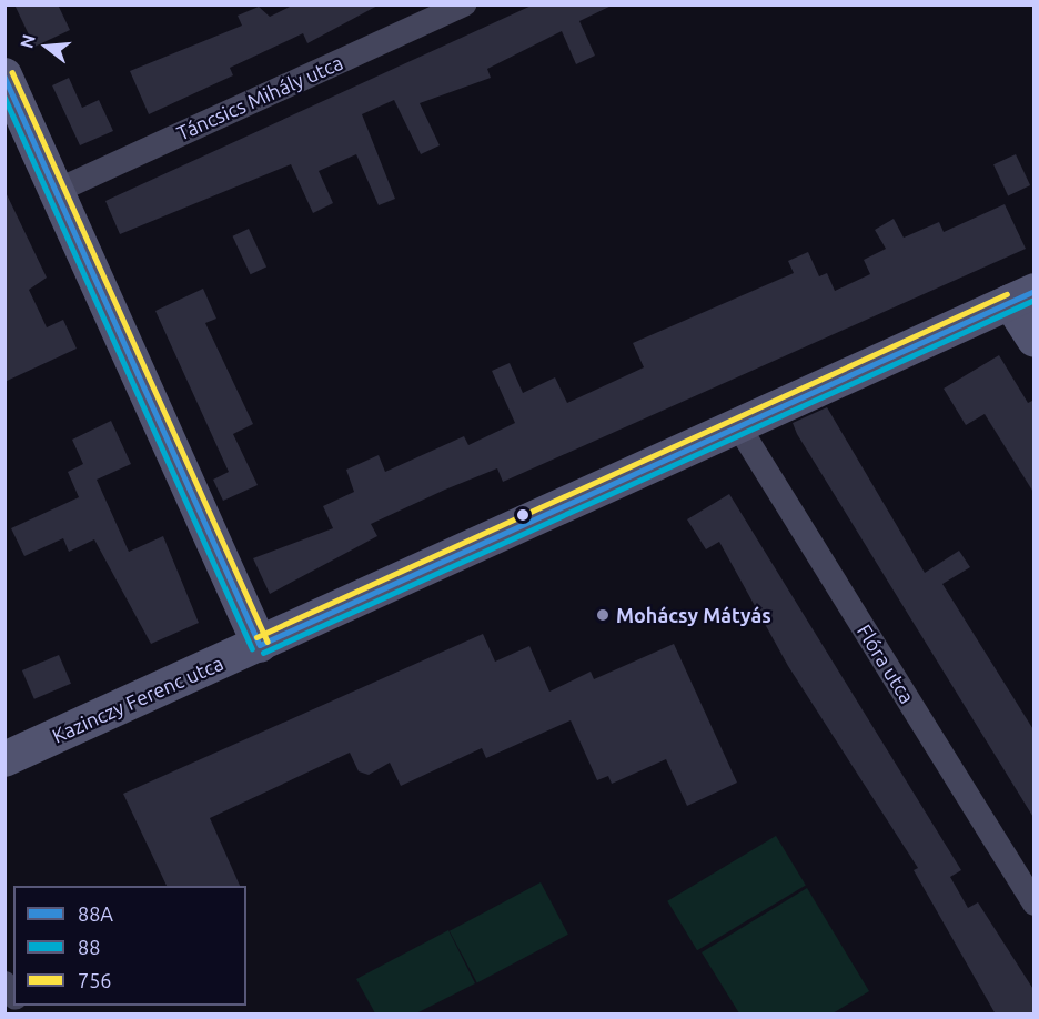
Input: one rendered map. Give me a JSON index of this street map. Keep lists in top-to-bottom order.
{
  "streets": {
    "street": ["Táncsics Mihály utca", "Flóra utca", "Kazinczy Ferenc utca"]
  },
  "crossings": [
    ["Flóra utca", "Kazinczy Ferenc utca"]
  ],
  "places": ["Mohácsy Mátyás"],
  "lines": ["transit line 756", "transit line 88A", "transit line 88"],
  "legend": ["88A", "88", "756"],
  "north": "left"
}
